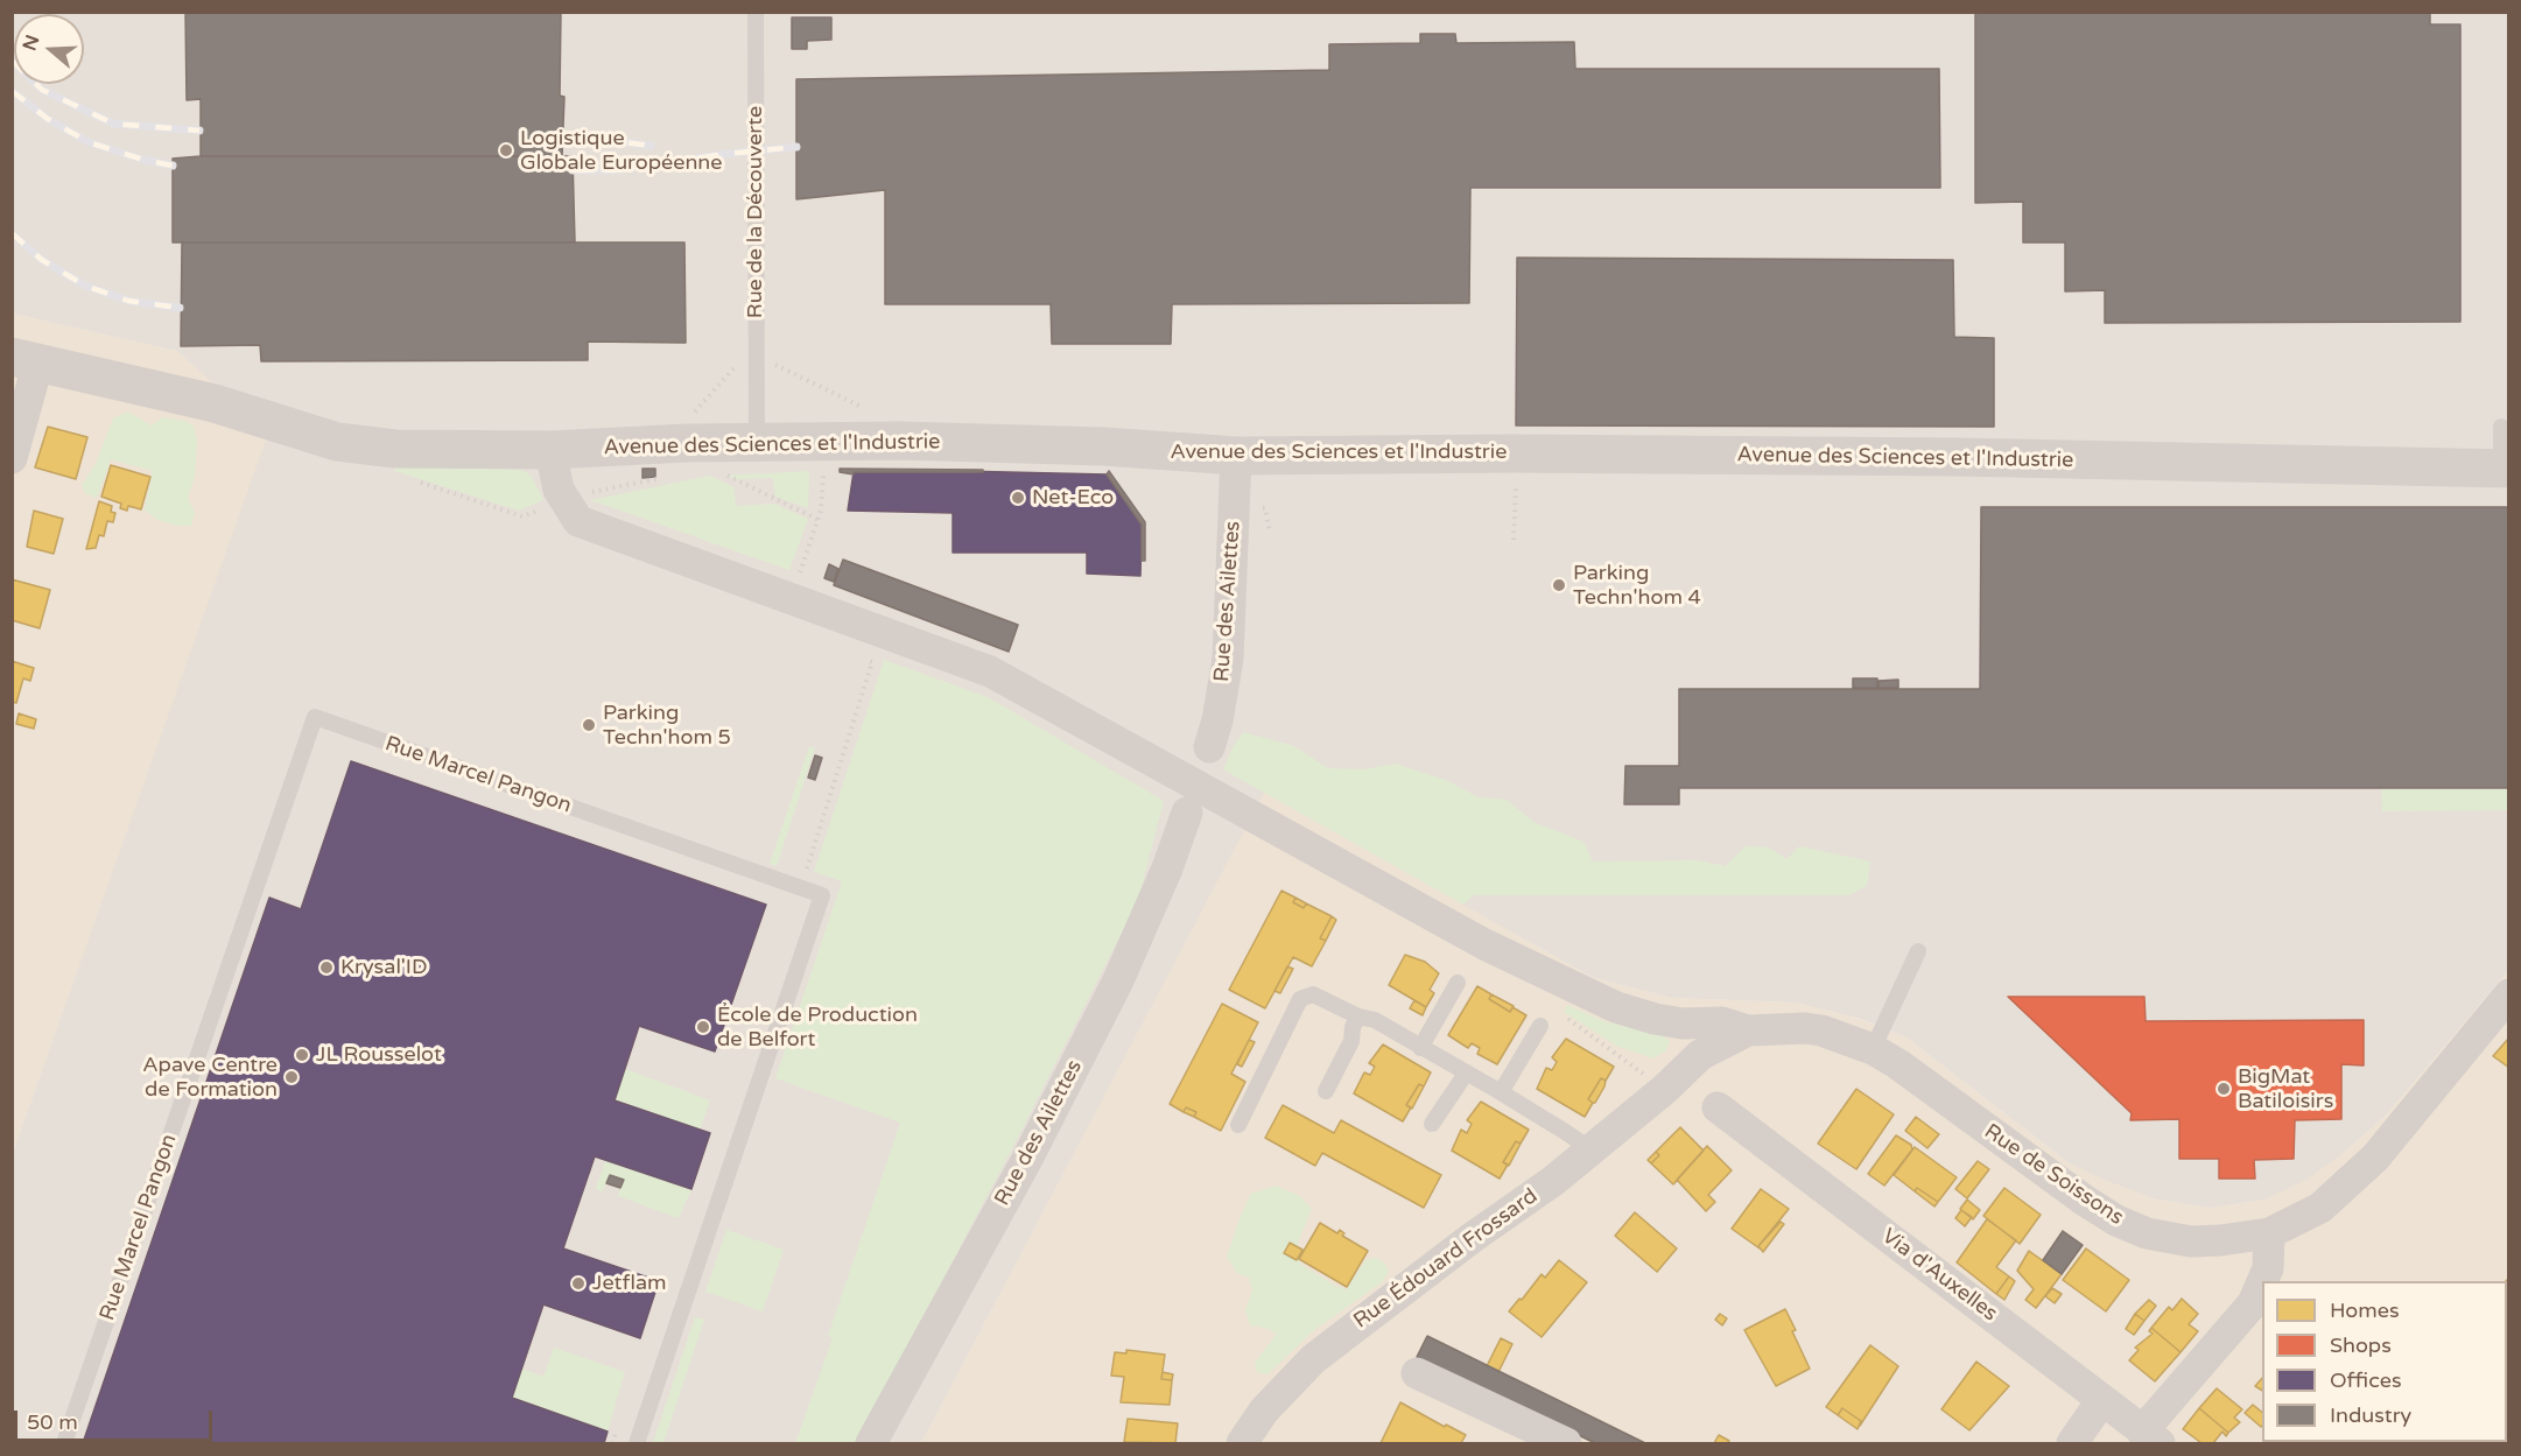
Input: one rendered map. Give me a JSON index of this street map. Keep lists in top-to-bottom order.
{
  "streets": {
    "street": [
      "Avenue des Sciences et l'Industrie",
      "Rue des Ailettes",
      "Rue de Soissons",
      "Rue Édouard Frossard",
      "Via d'Auxelles"
    ],
    "lane": ["Rue de la Découverte", "Rue Marcel Pangon"]
  },
  "crossings": [
    ["Rue de la Découverte", "Avenue des Sciences et l'Industrie"],
    ["Avenue des Sciences et l'Industrie", "Rue des Ailettes"],
    ["Rue de Soissons", "Rue Édouard Frossard"]
  ],
  "places": [
    "Logistique Globale Européenne",
    "Net-Eco",
    "Parking Techn'hom 4",
    "Parking Techn'hom 5",
    "Krysal'ID",
    "École de Production de Belfort",
    "JL Rousselot",
    "Apave Centre de Formation",
    "BigMat Batiloisirs",
    "Jetflam"
  ],
  "legend": [
    "Homes",
    "Shops",
    "Offices",
    "Industry"
  ],
  "scale_bar": "50 m",
  "north": "left"
}
